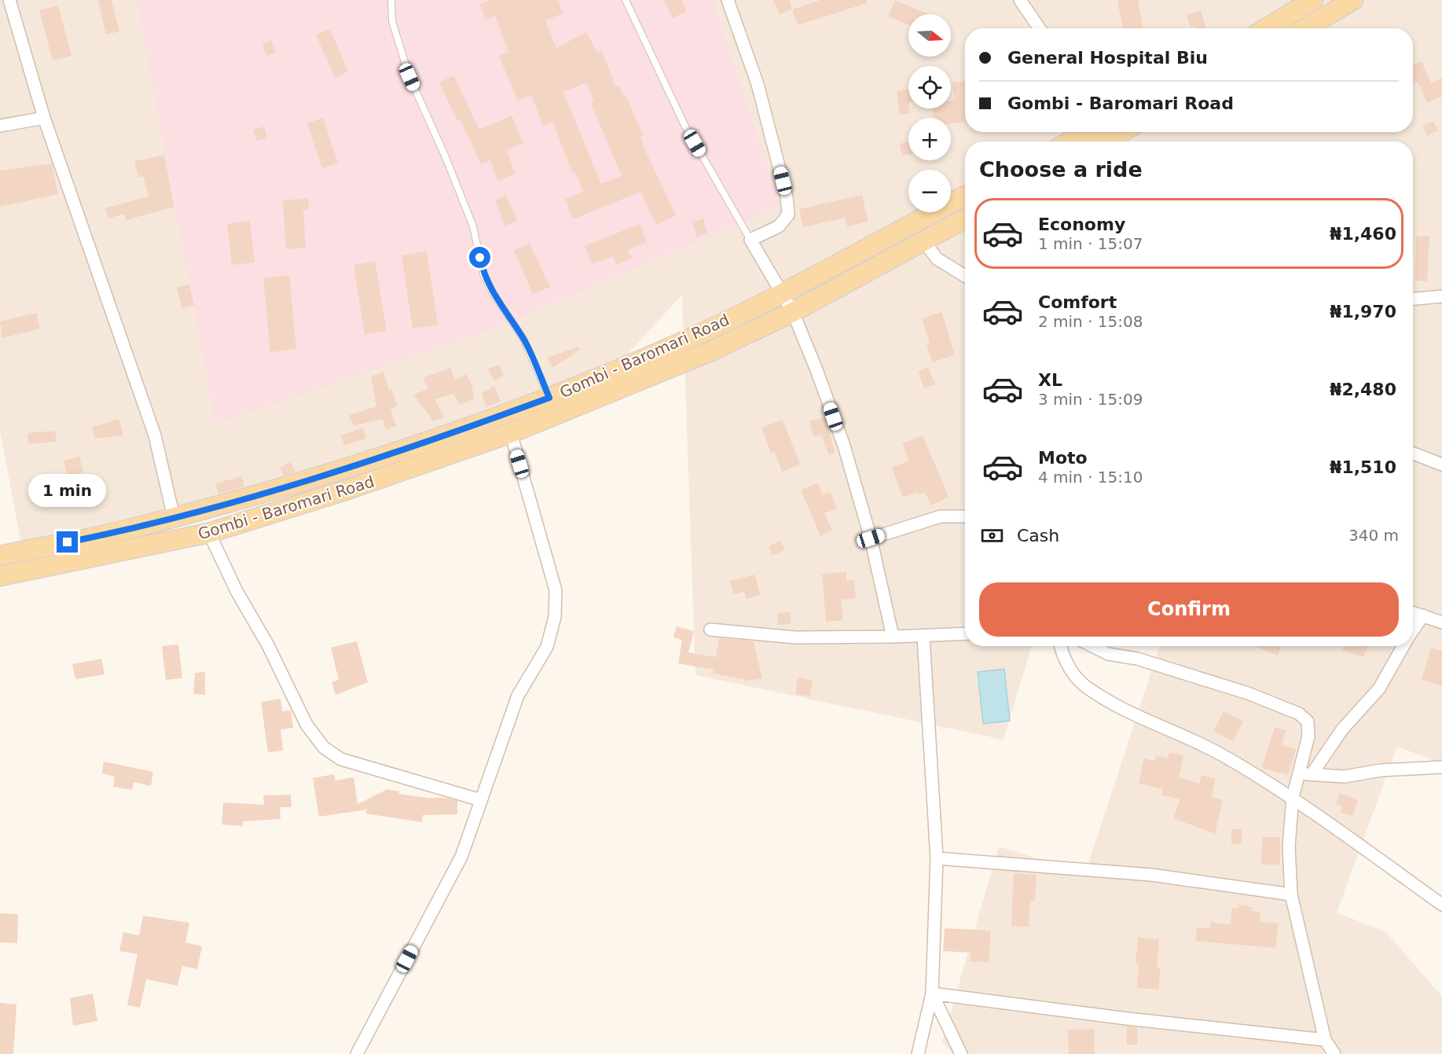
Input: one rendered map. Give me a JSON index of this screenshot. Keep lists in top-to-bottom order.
{
  "streets": {
    "main road": ["Gombi - Baromari Road"]
  },
  "north": "right",
  "page": {
    "map_buttons": ["+", "−"],
    "banner": ["General Hospital Biu", "Gombi - Baromari Road"],
    "heading": "Choose a ride",
    "list": [
      {
        "name": "Economy",
        "note": "1 min · 15:07",
        "value": "₦1,460"
      },
      {
        "name": "Comfort",
        "note": "2 min · 15:08",
        "value": "₦1,970"
      },
      {
        "name": "XL",
        "note": "3 min · 15:09",
        "value": "₦2,480"
      },
      {
        "name": "Moto",
        "note": "4 min · 15:10",
        "value": "₦1,510"
      }
    ],
    "bubble": "1 min",
    "pay": ["Cash", "340 m"],
    "buttons": "Confirm"
  }
}
